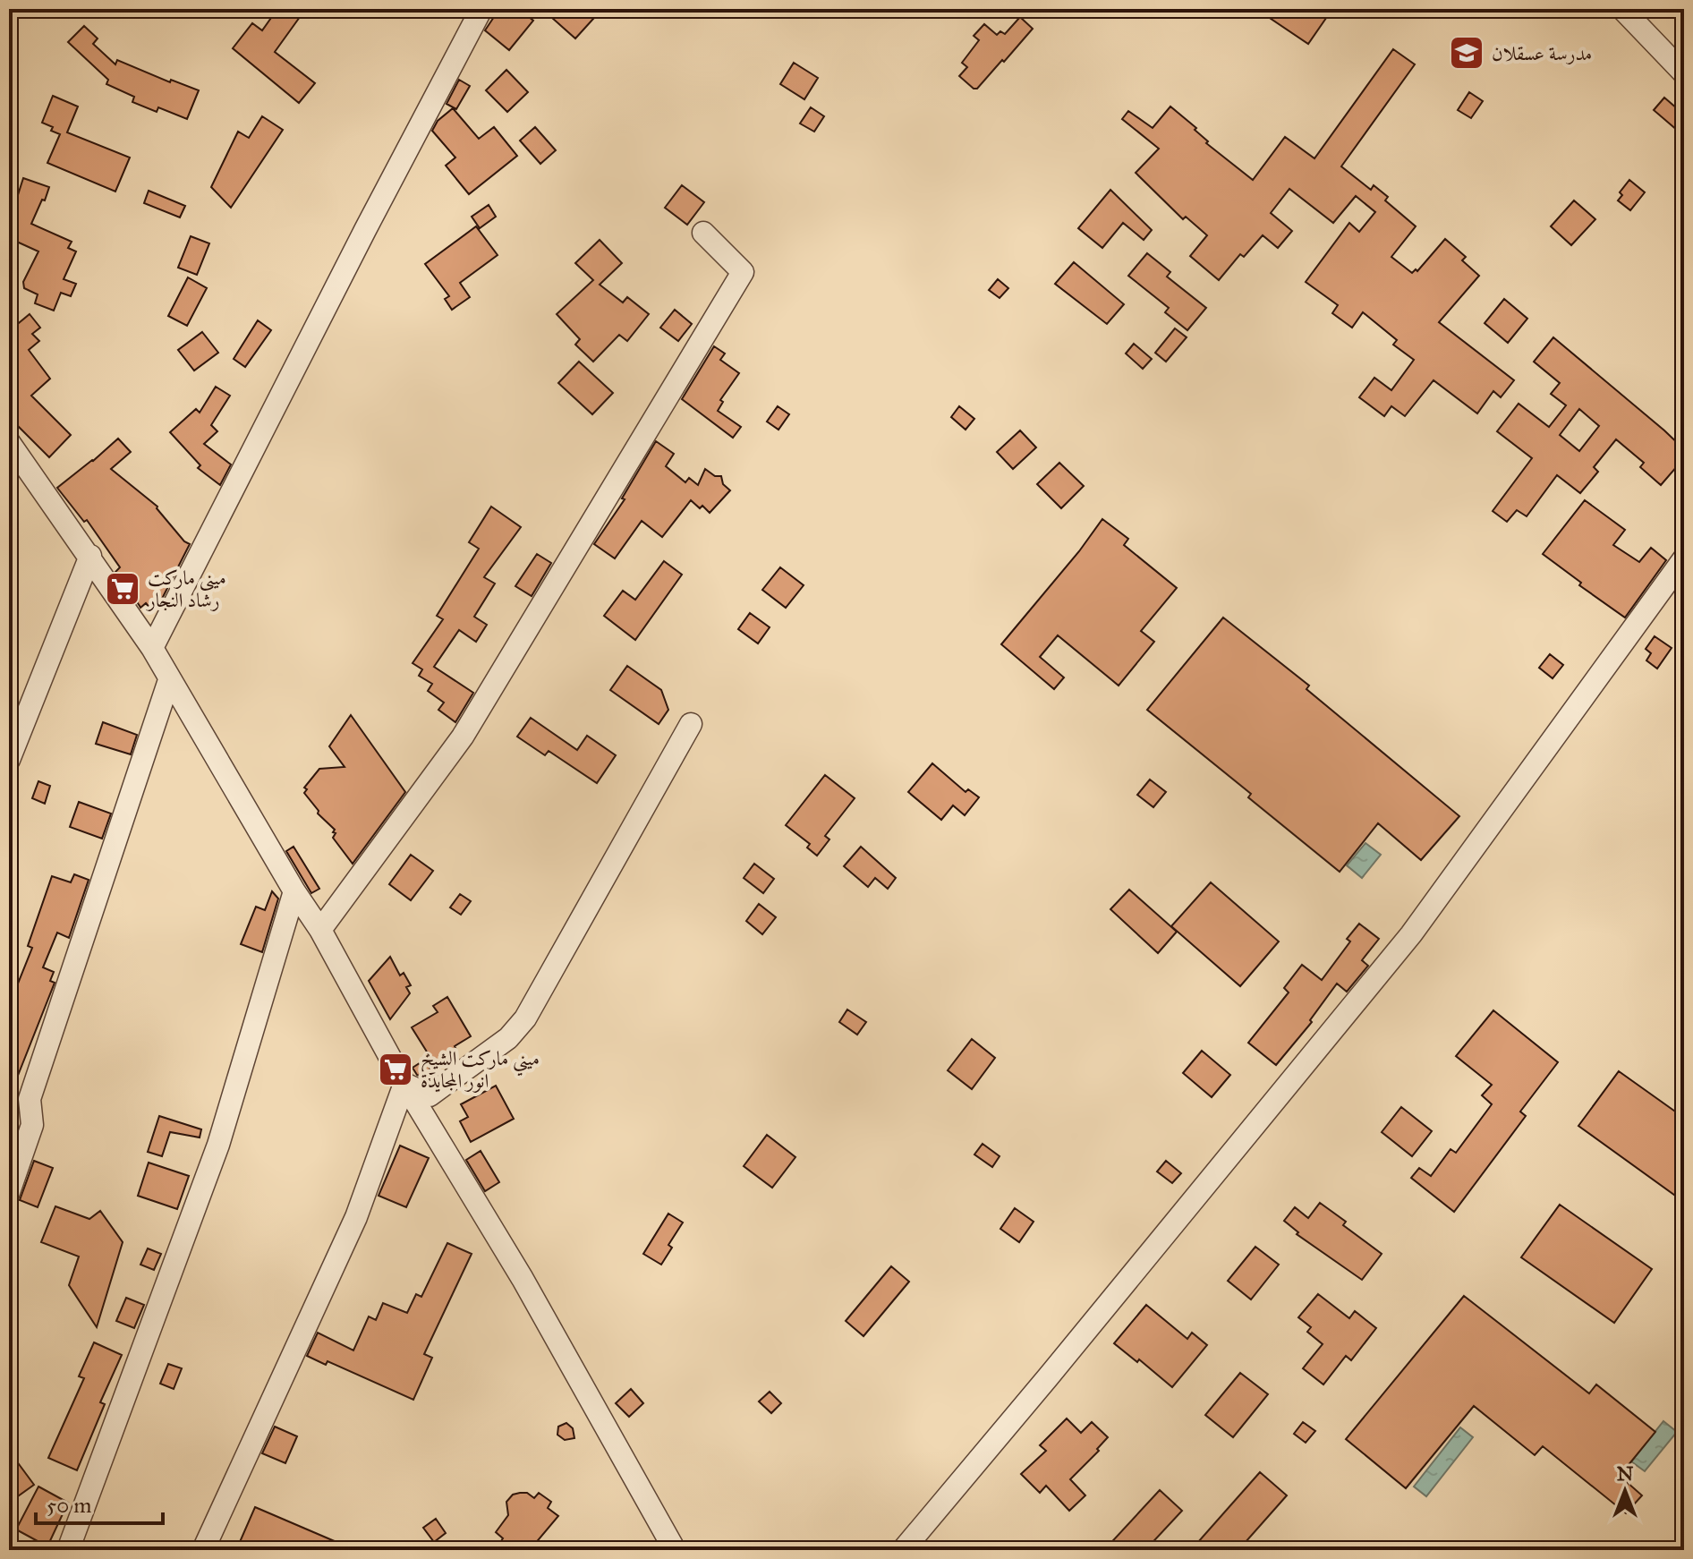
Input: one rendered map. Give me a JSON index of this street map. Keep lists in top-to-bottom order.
{
  "places": {
    "school or university": ["مدرسة عسقلان"],
    "supermarket": ["ميني ماركت رشاد النجار", "ميني ماركت الشيخ انور المجايدة"]
  },
  "scale_bar": "50 m",
  "north": "top"
}
